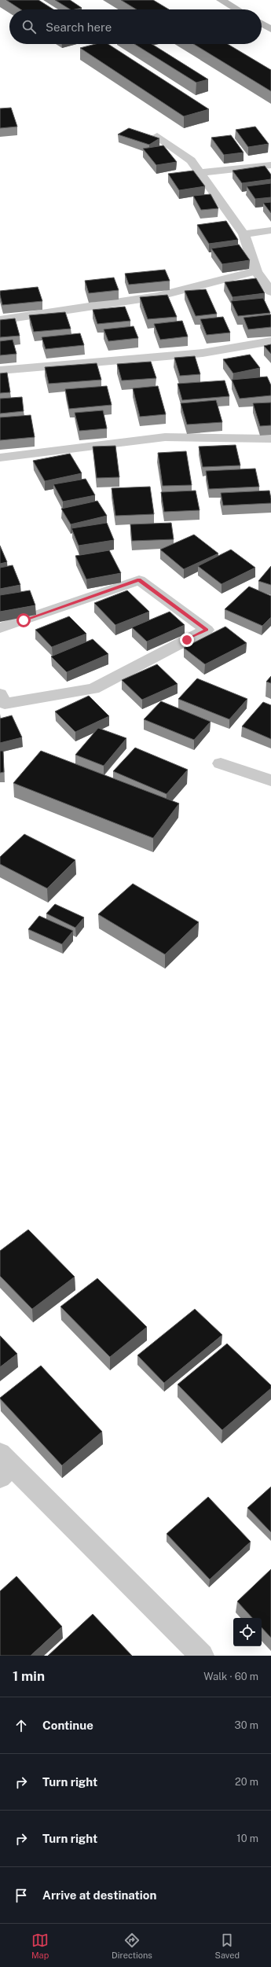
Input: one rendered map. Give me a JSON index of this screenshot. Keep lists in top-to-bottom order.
{
  "page": {
    "search": "Search here",
    "heading": ["1 min", "Walk · 60 m"],
    "list": [
      ["Continue", "30 m"],
      ["Turn right", "20 m"],
      ["Turn right", "10 m"],
      "Arrive at destination"
    ],
    "nav": ["Map", "Directions", "Saved"]
  }
}
